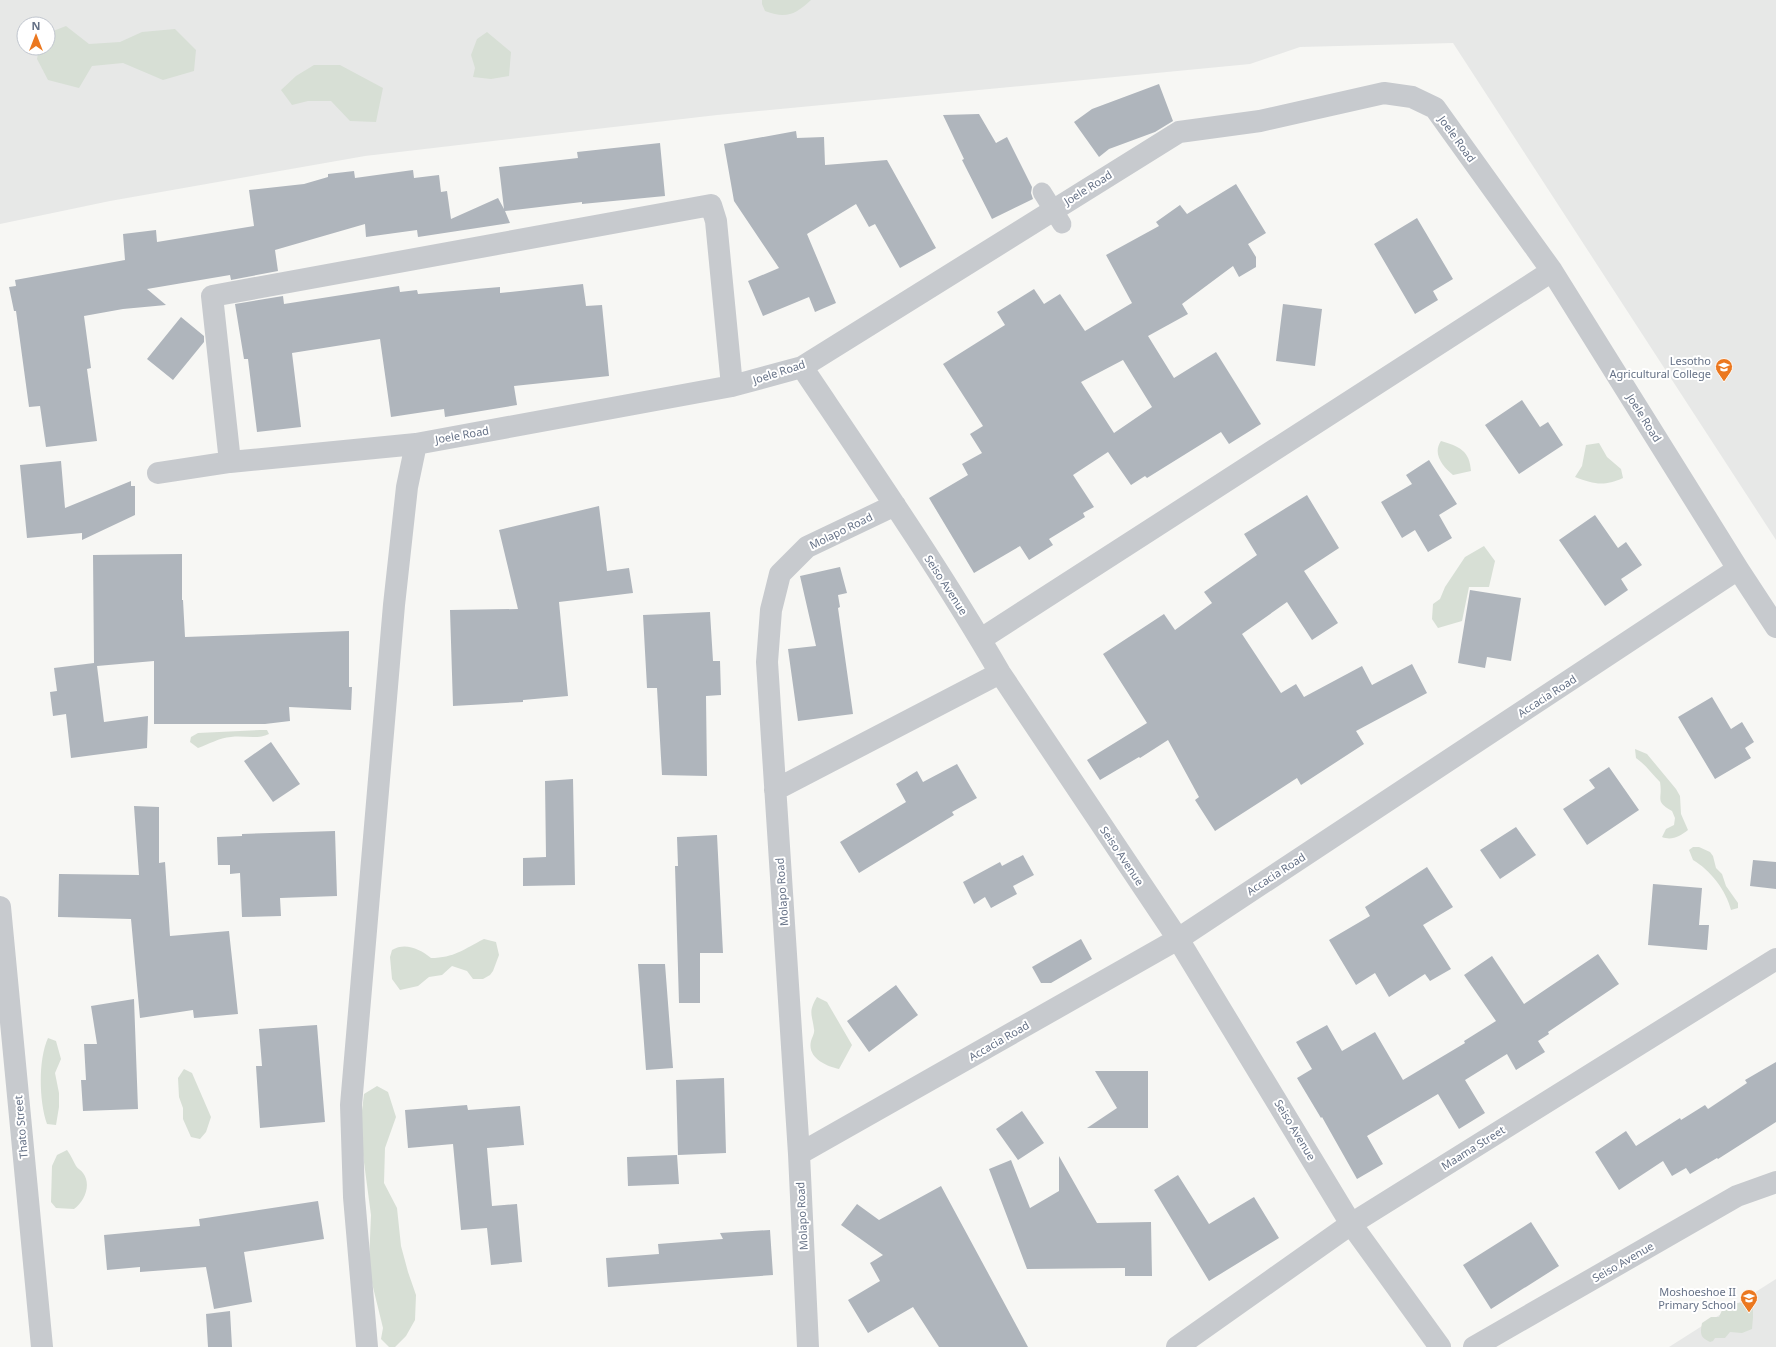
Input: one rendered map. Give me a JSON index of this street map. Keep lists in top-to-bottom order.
{
  "streets": {
    "street": [
      "Joele Road",
      "Molapo Road",
      "Seiso Avenue",
      "Accacia Road",
      "Thato Street",
      "Maama Street"
    ]
  },
  "crossings": [
    ["Joele Road", "Seiso Avenue"],
    ["Joele Road", "Accacia Road"],
    ["Molapo Road", "Seiso Avenue"],
    ["Molapo Road", "Accacia Road"],
    ["Seiso Avenue", "Accacia Road"],
    ["Seiso Avenue", "Maama Street"]
  ],
  "places": {
    "school or university": ["Lesotho Agricultural College", "Moshoeshoe II Primary School"]
  },
  "north": "top"
}
